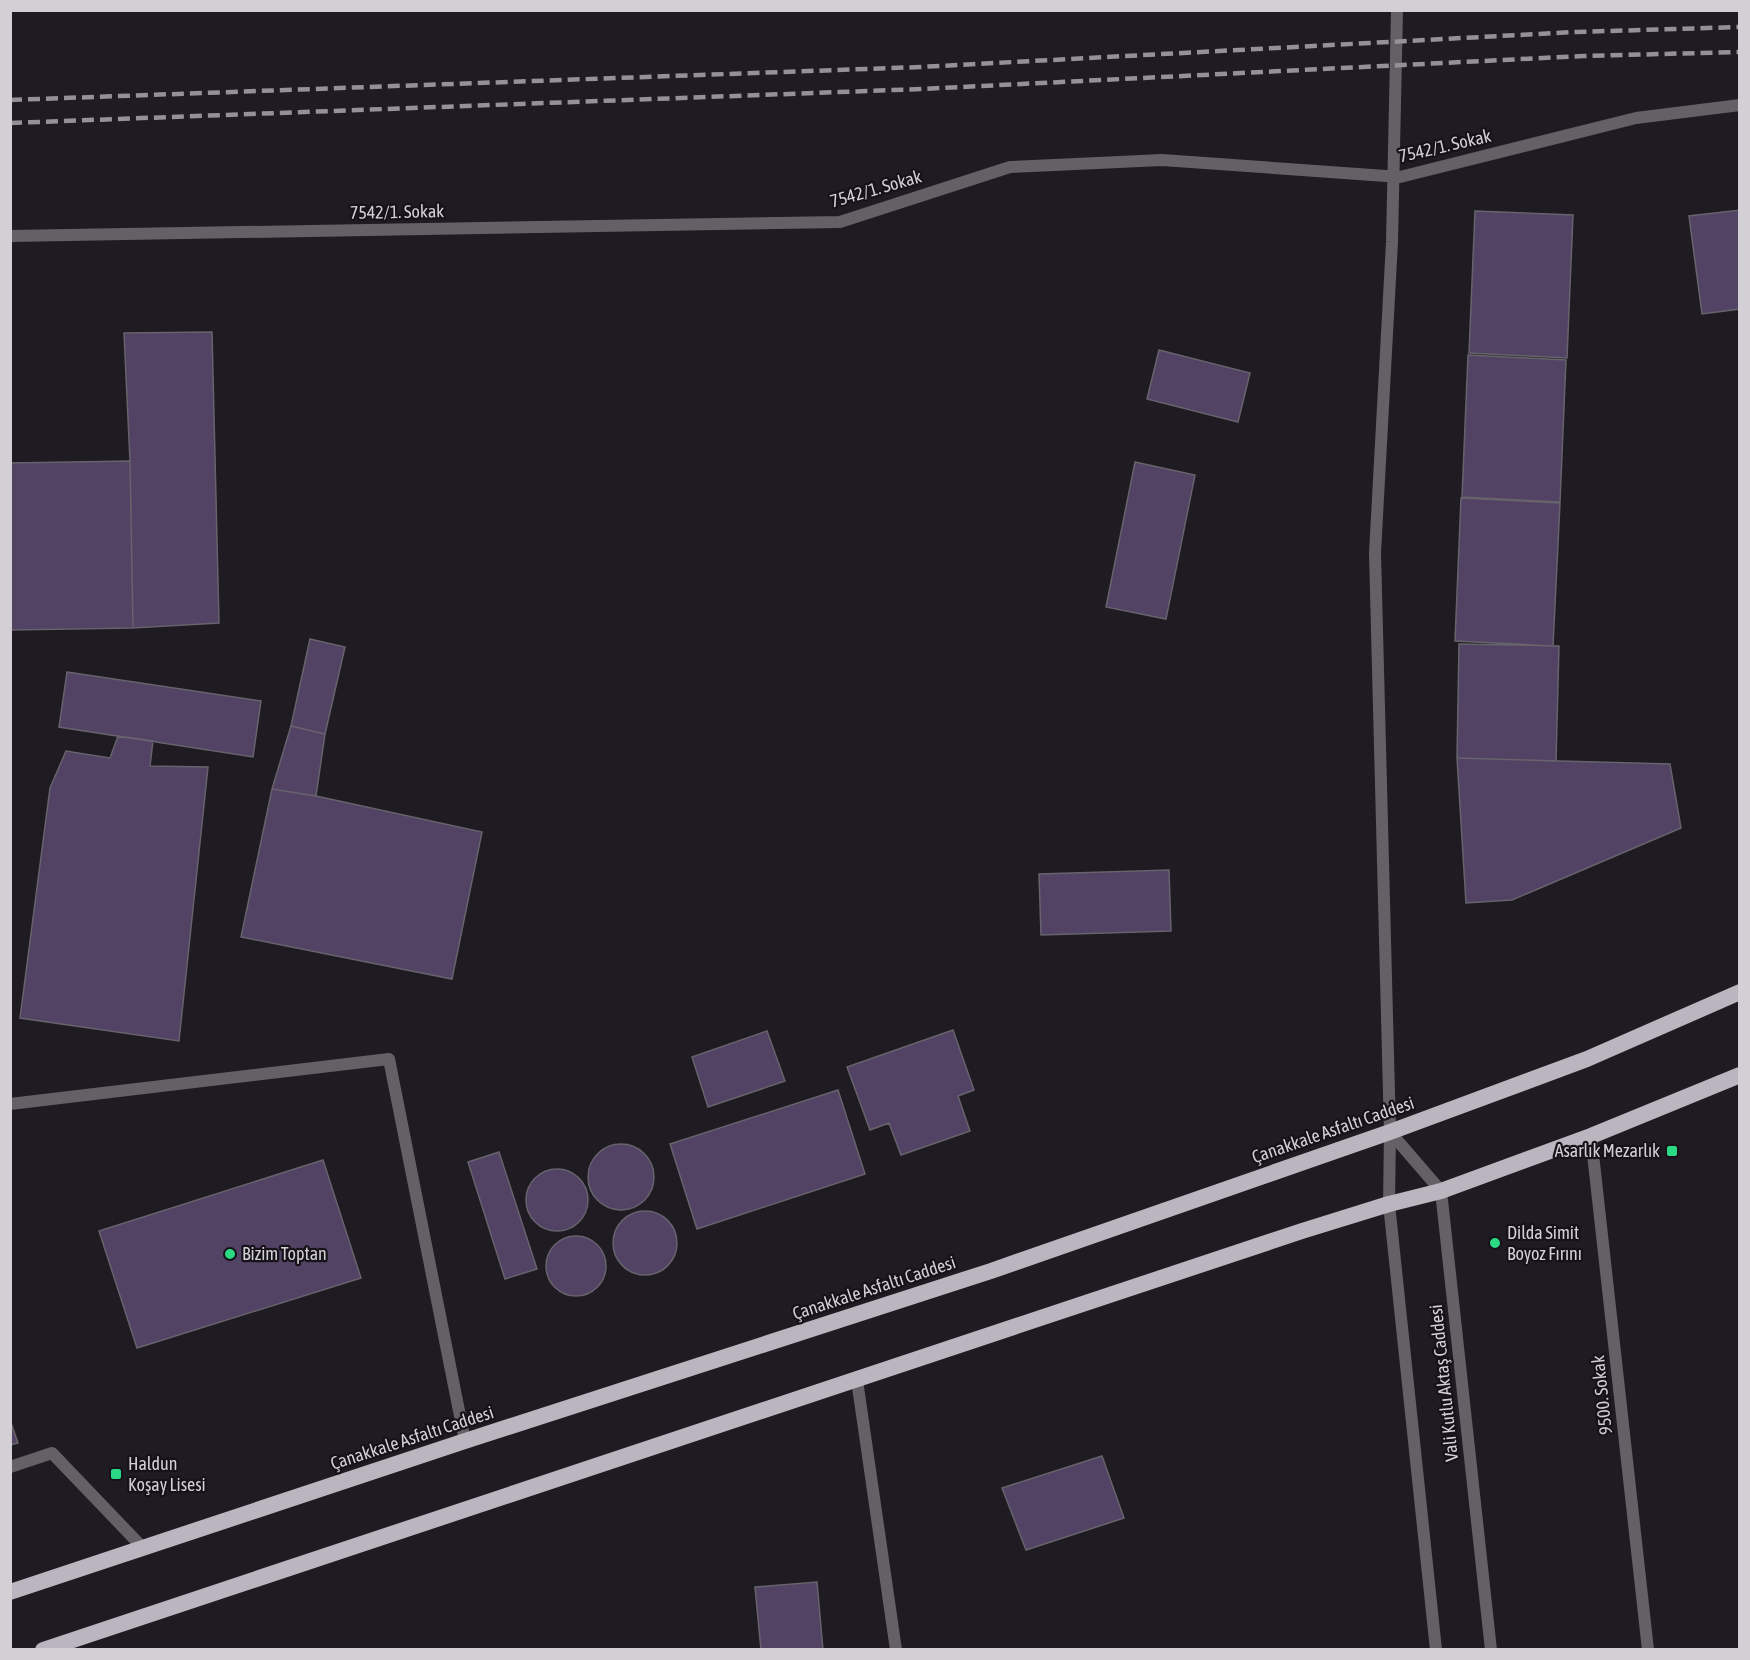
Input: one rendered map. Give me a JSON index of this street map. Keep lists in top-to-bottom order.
{
  "streets": {
    "highway": ["Çanakkale Asfaltı Caddesi"],
    "street": ["7542/1. Sokak", "Vali Kutlu Aktaş Caddesi", "9500. Sokak"]
  },
  "crossings": [
    ["Çanakkale Asfaltı Caddesi", "Vali Kutlu Aktaş Caddesi"]
  ],
  "places": {
    "transit": ["Asarlık Mezarlık", "Haldun Koşay Lisesi"],
    "other": ["Dilda Simit Boyoz Fırını", "Bizim Toptan"]
  }
}
